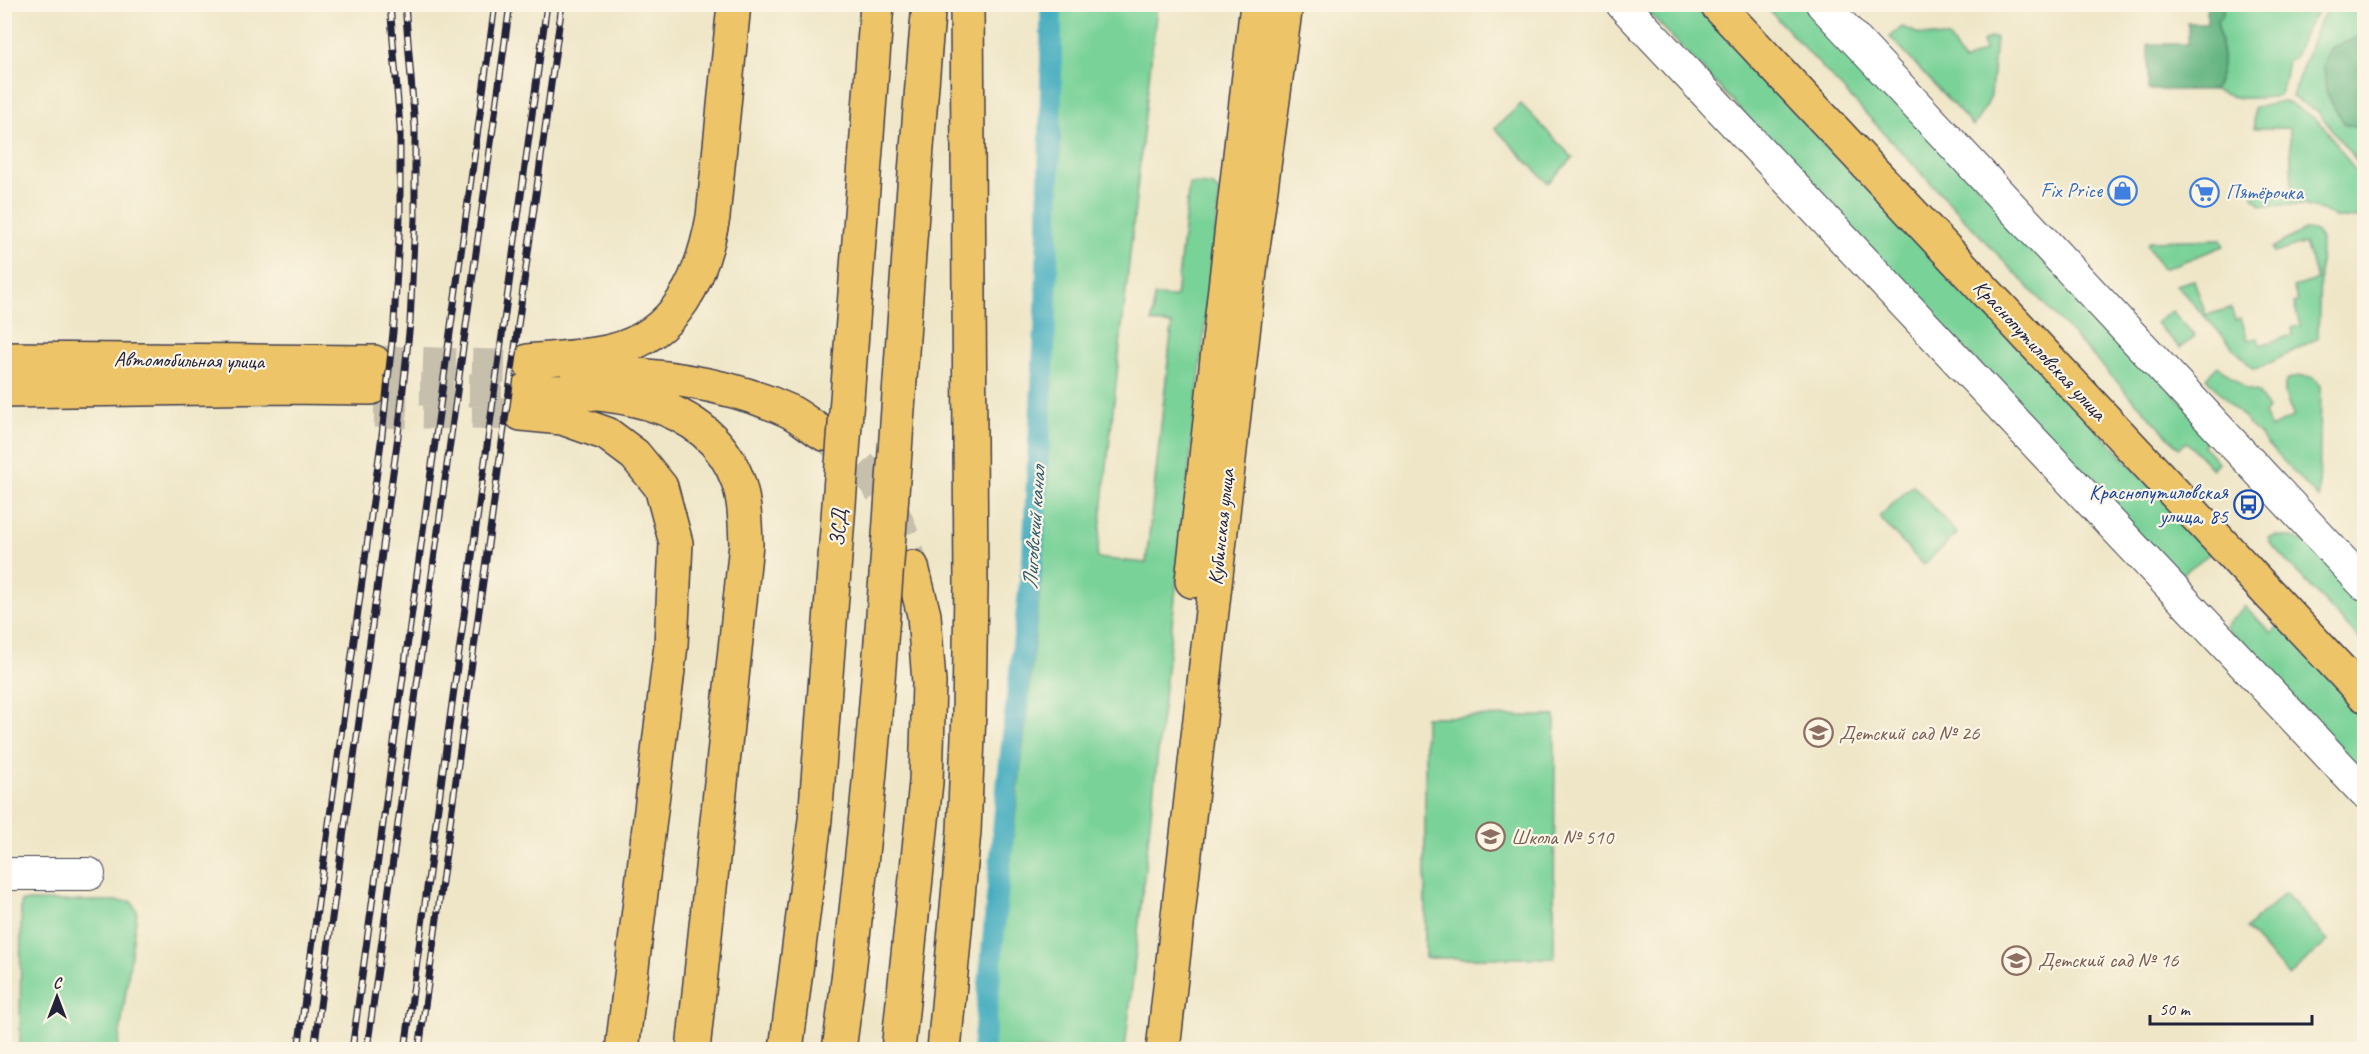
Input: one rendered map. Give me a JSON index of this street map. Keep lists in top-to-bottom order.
{
  "streets": {
    "main road": [
      "Краснопутиловская улица",
      "Автомобильная улица",
      "Кубинская улица",
      "ЗСД"
    ]
  },
  "water": ["Лиговский канал"],
  "places": {
    "shop": ["Fix Price"],
    "supermarket": ["Пятёрочка"],
    "bus stop": ["Краснопутиловская улица, 85"],
    "school or university": ["Детский сад № 26", "Школа № 510", "Детский сад № 16"]
  },
  "scale_bar": "50 m",
  "north": "top"
}
